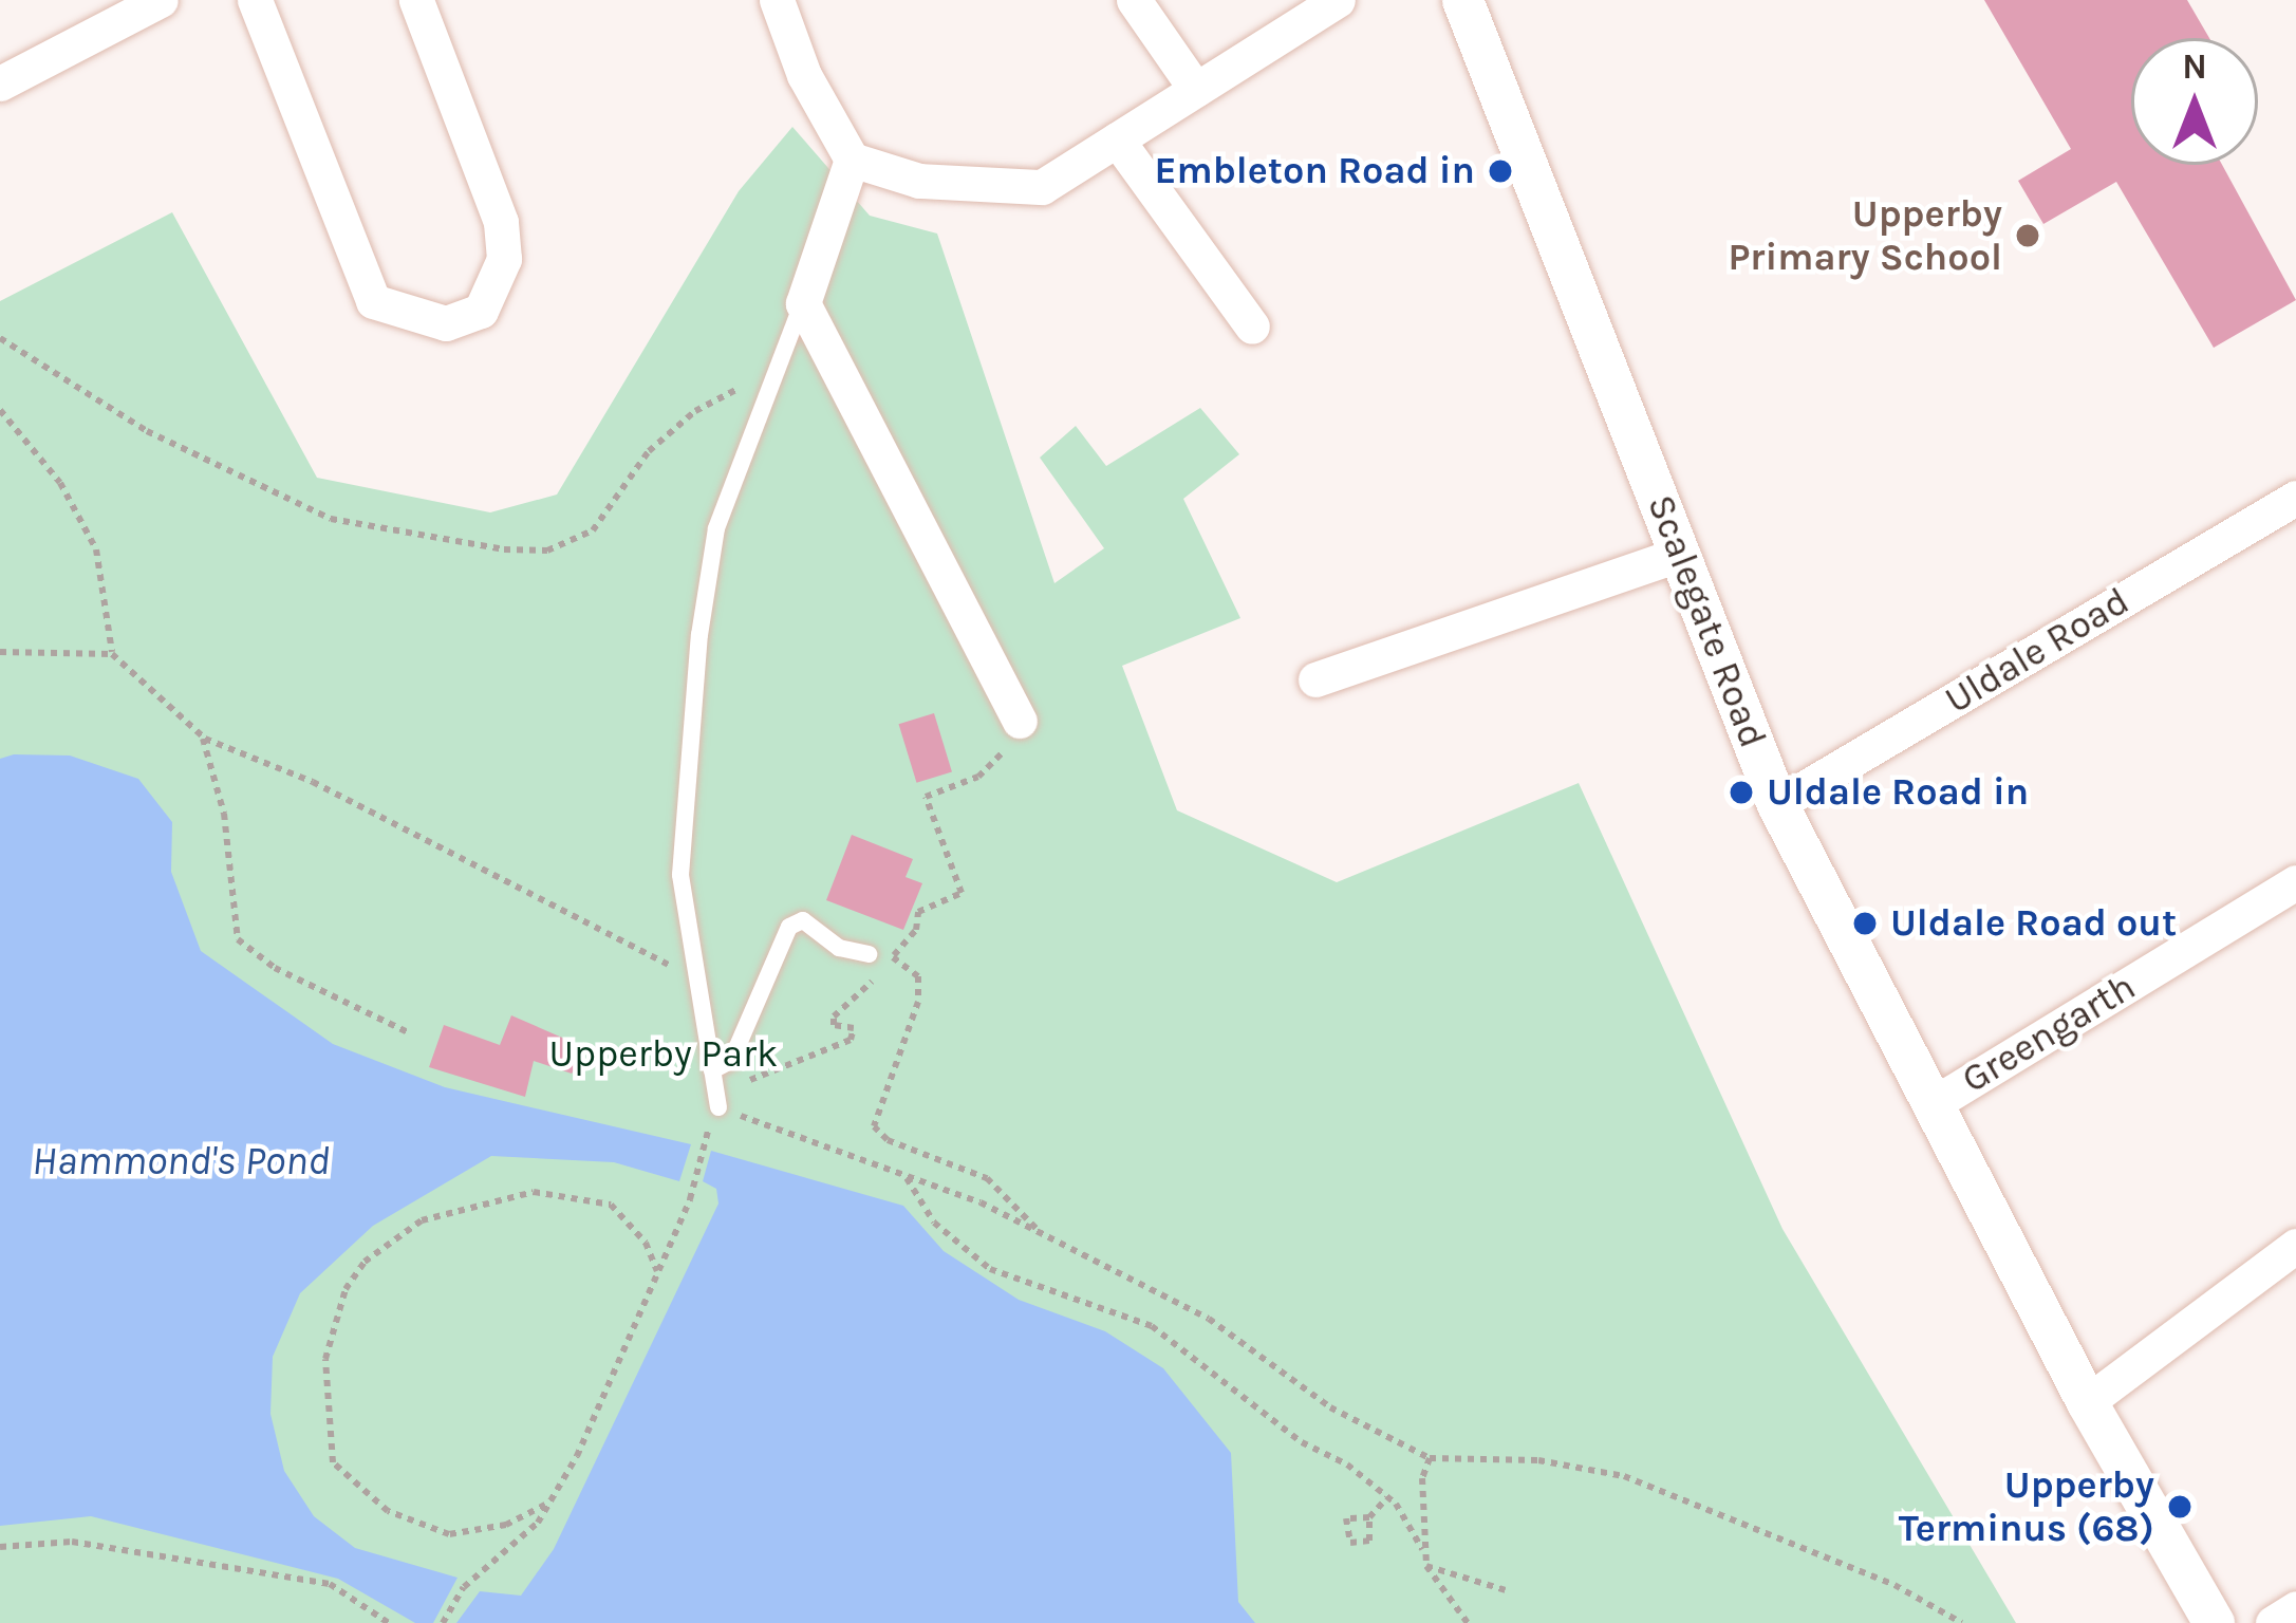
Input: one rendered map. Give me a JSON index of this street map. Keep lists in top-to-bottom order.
{
  "streets": {
    "street": ["Scalegate Road", "Uldale Road", "Greengarth"]
  },
  "crossings": [
    ["Scalegate Road", "Uldale Road"],
    ["Scalegate Road", "Greengarth"]
  ],
  "water": ["Hammond's Pond"],
  "parks": ["Upperby Park"],
  "places": [
    "Embleton Road in",
    "Upperby Primary School",
    "Uldale Road in",
    "Uldale Road out",
    "Upperby Terminus (68)"
  ],
  "north": "top"
}
